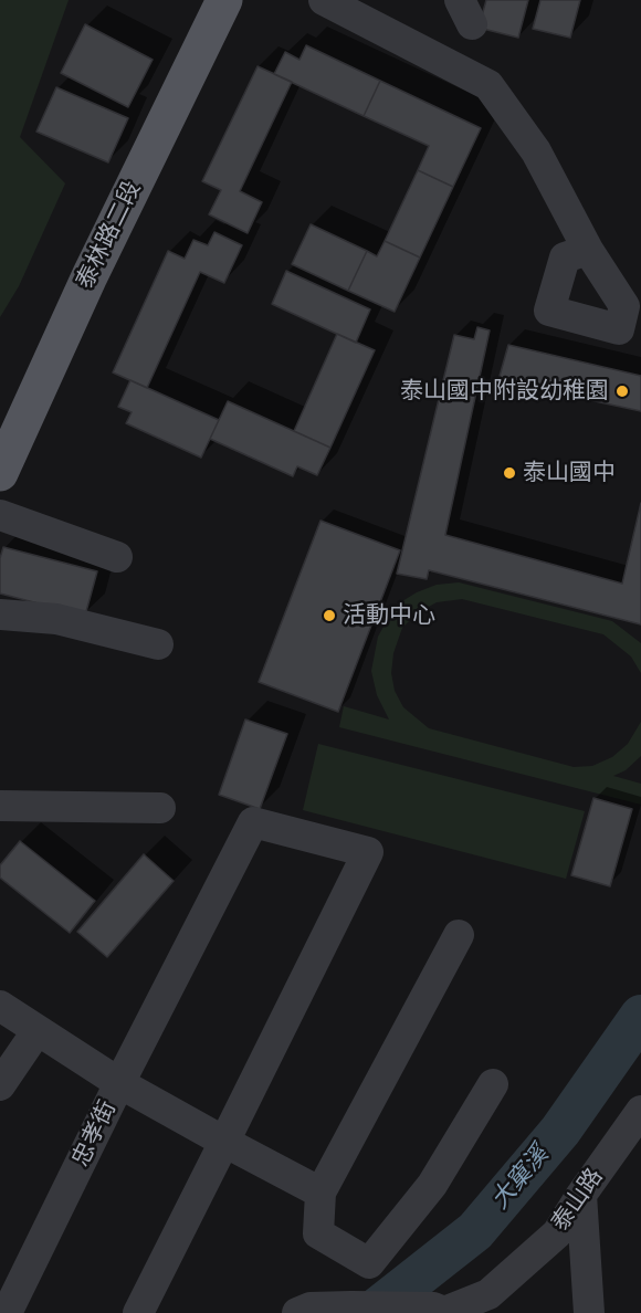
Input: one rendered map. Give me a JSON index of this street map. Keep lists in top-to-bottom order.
{
  "streets": {
    "main road": ["泰林路二段"],
    "street": ["忠孝街", "泰山路"]
  },
  "water": ["大窠溪"],
  "places": ["泰山國中附設幼稚園", "泰山國中", "活動中心"]
}
